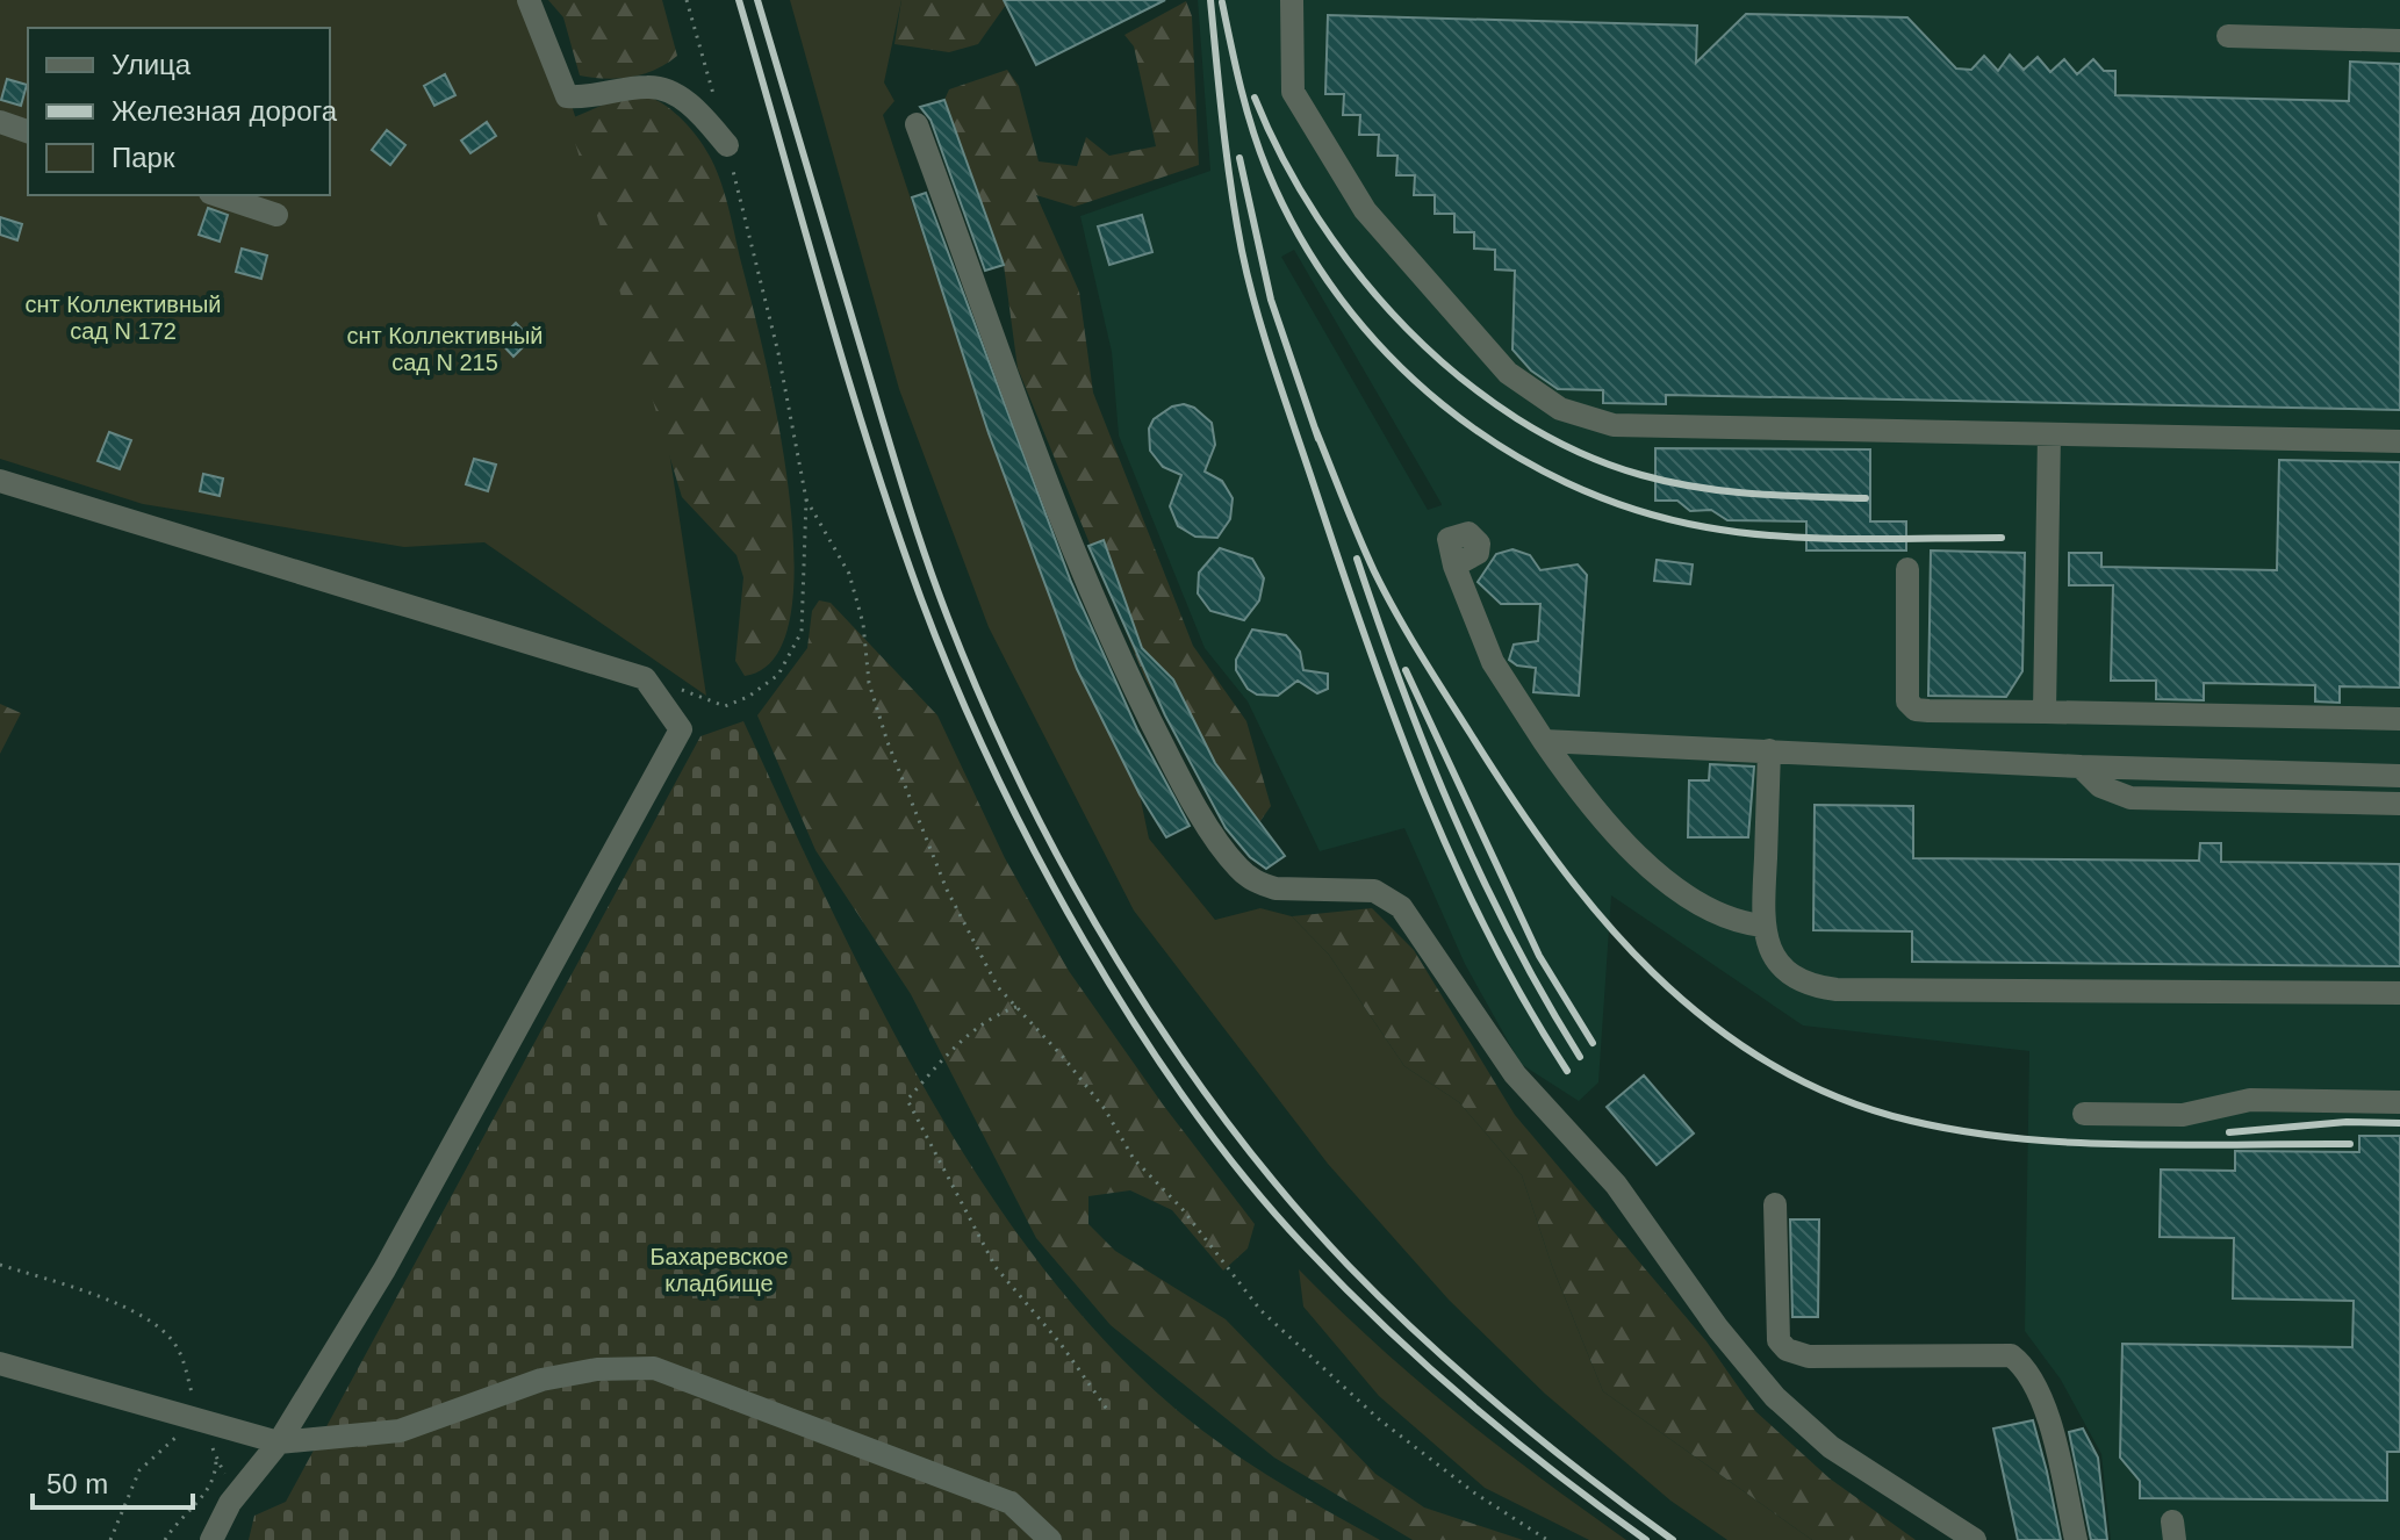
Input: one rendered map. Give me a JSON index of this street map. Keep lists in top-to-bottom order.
{
  "parks": ["снт Коллективный сад N 172", "снт Коллективный сад N 215", "Бахаревское кладбище"],
  "legend": ["Улица", "Железная дорога", "Парк"],
  "scale_bar": "50 m"
}
